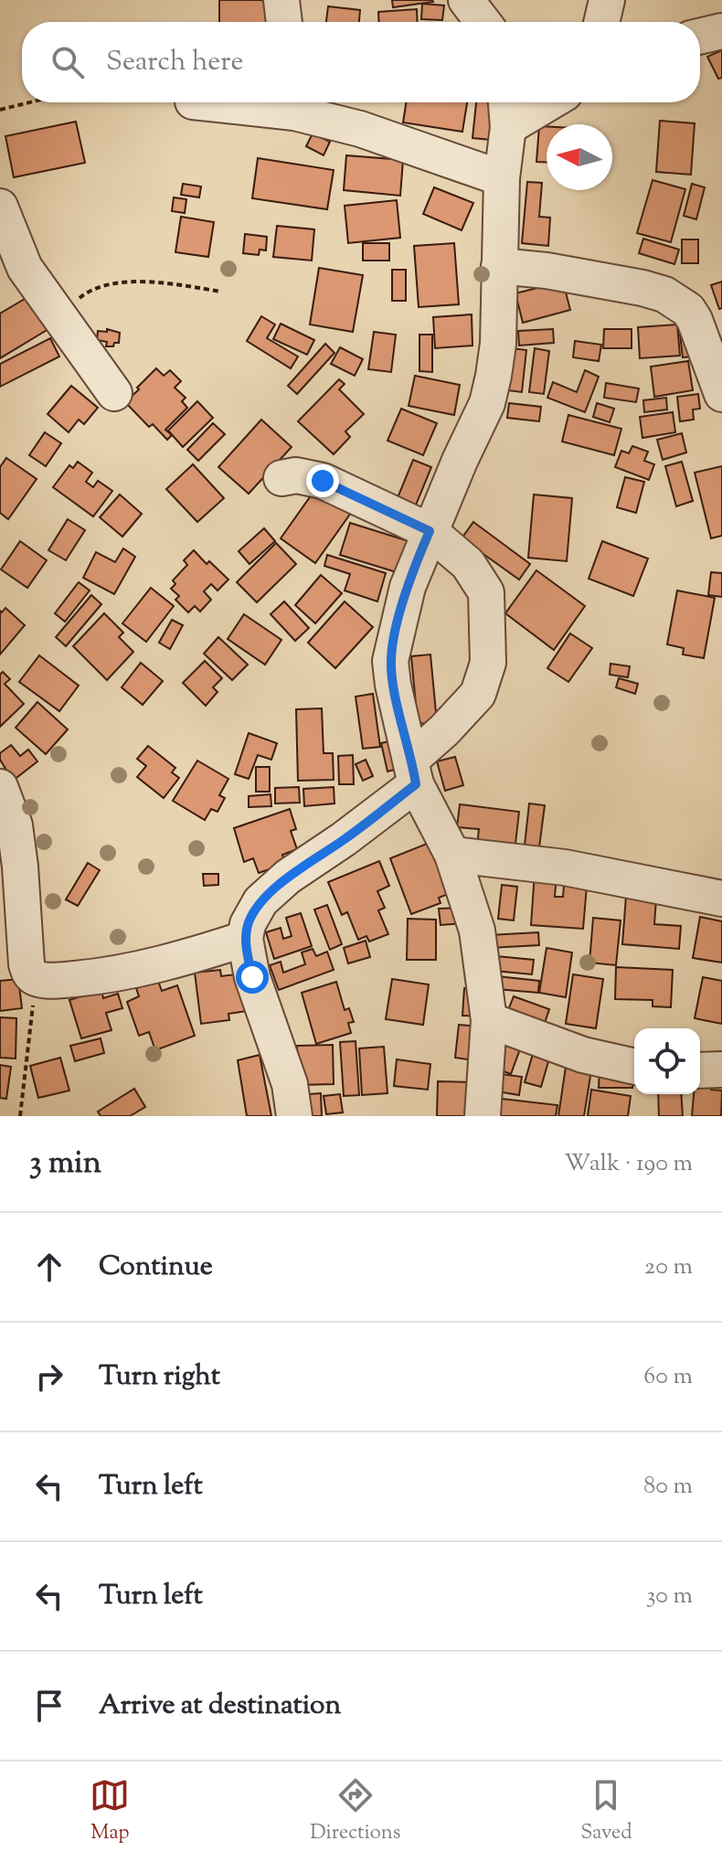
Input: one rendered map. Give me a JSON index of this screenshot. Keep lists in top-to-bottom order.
{
  "north": "left",
  "page": {
    "search": "Search here",
    "heading": ["3 min", "Walk · 190 m"],
    "list": [
      ["Continue", "20 m"],
      ["Turn right", "60 m"],
      ["Turn left", "80 m"],
      ["Turn left", "30 m"],
      "Arrive at destination"
    ],
    "nav": ["Map", "Directions", "Saved"]
  }
}
